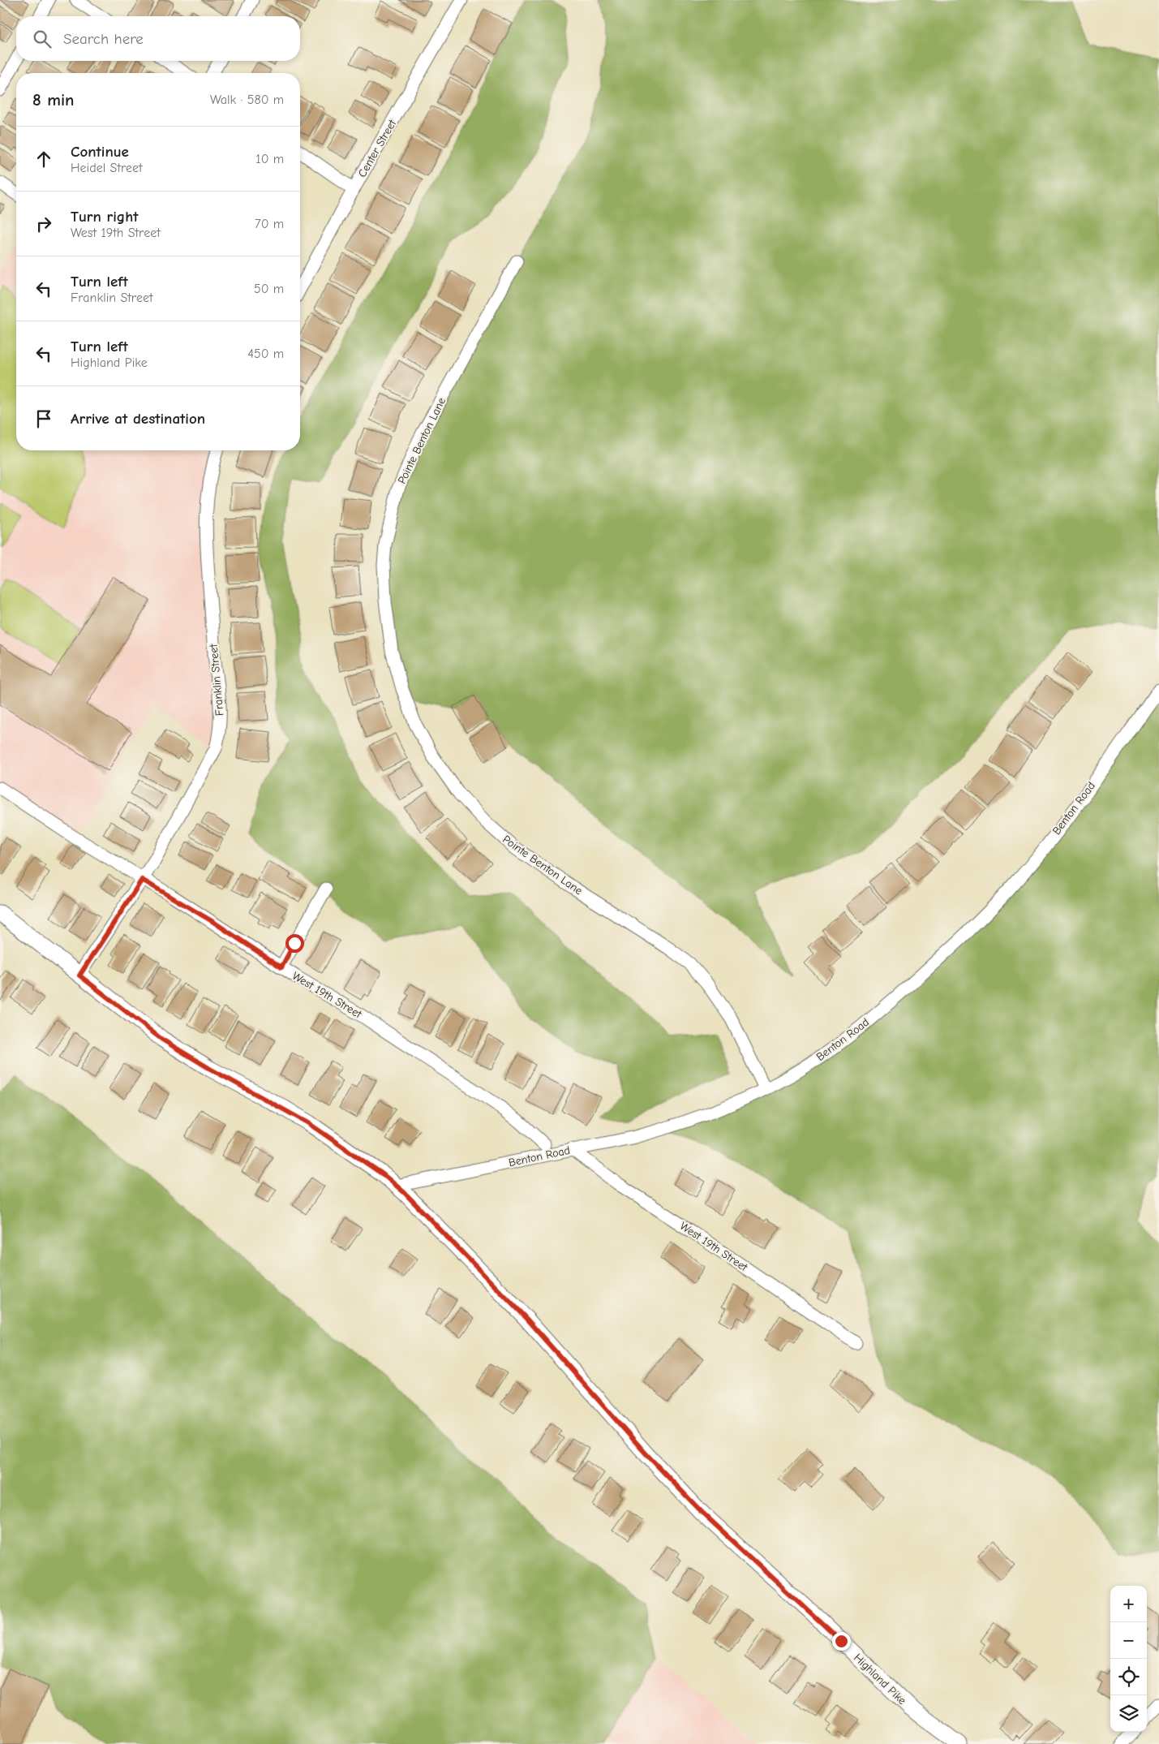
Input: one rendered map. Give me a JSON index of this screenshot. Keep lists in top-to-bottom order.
{
  "streets": {
    "street": [
      "Center Street",
      "Pointe Benton Lane",
      "Franklin Street",
      "Benton Road",
      "West 19th Street",
      "Highland Pike"
    ]
  },
  "crossings": [
    ["Pointe Benton Lane", "Benton Road"],
    ["Franklin Street", "West 19th Street"],
    ["Franklin Street", "Highland Pike"],
    ["Benton Road", "West 19th Street"],
    ["Benton Road", "Highland Pike"]
  ],
  "page": {
    "search": "Search here",
    "heading": ["8 min", "Walk · 580 m"],
    "list": [
      ["Continue", "Heidel Street", "10 m"],
      ["Turn right", "West 19th Street", "70 m"],
      ["Turn left", "Franklin Street", "50 m"],
      ["Turn left", "Highland Pike", "450 m"],
      "Arrive at destination"
    ],
    "map_buttons": ["+", "−"]
  }
}
